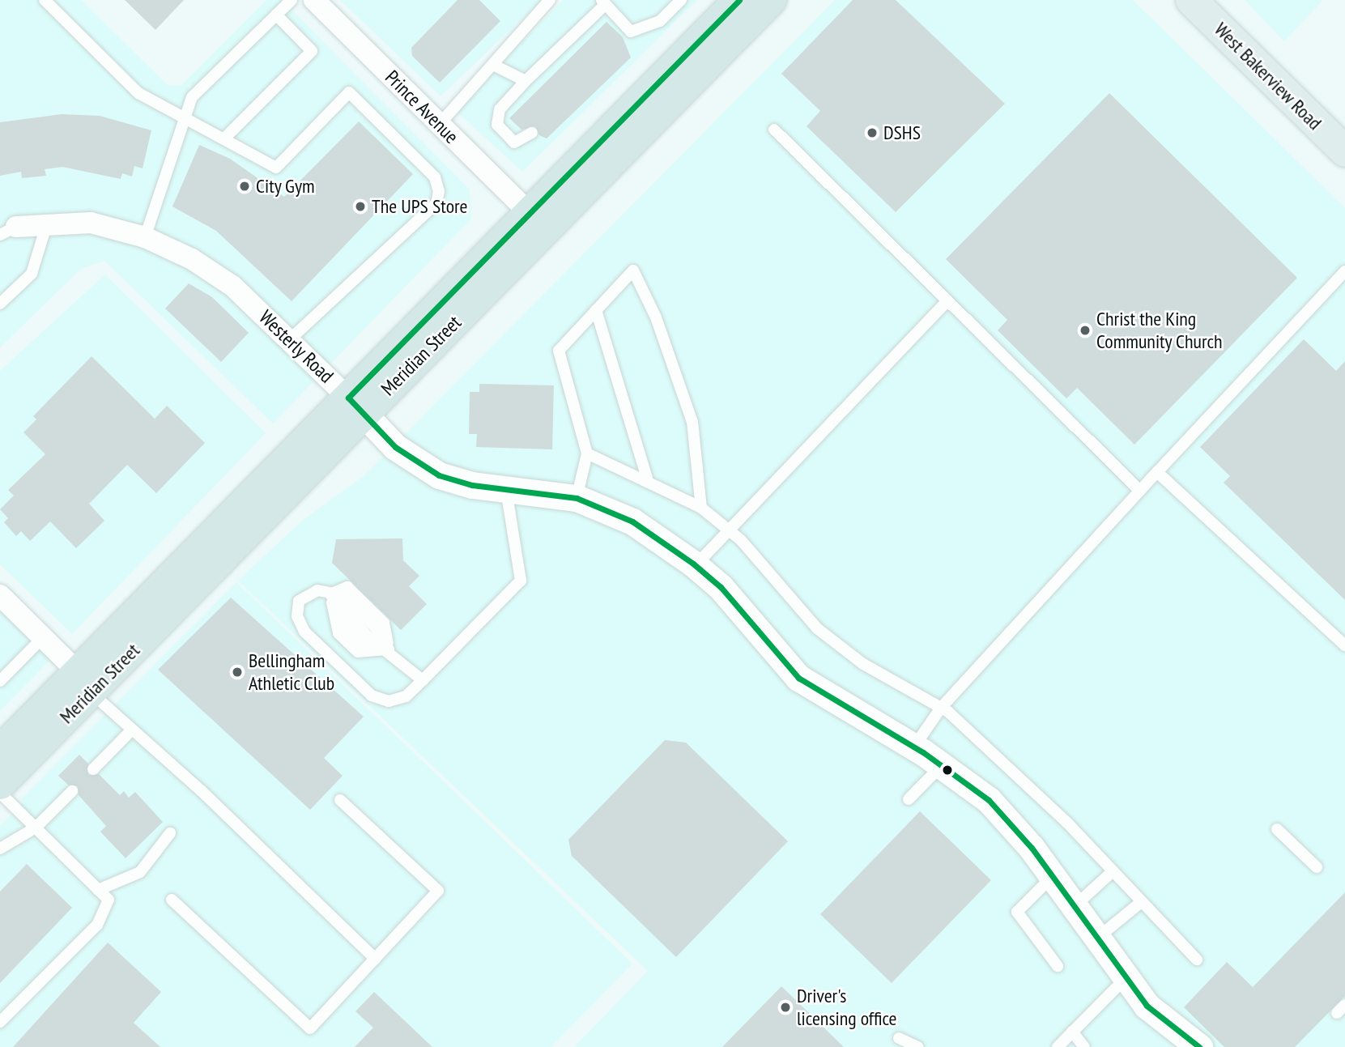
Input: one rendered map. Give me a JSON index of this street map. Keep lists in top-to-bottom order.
{
  "streets": {
    "highway": ["Meridian Street"],
    "main road": ["West Bakerview Road"],
    "street": ["Prince Avenue", "Westerly Road"]
  },
  "crossings": [
    ["Prince Avenue", "Meridian Street"],
    ["Westerly Road", "Meridian Street"]
  ],
  "places": [
    "DSHS",
    "City Gym",
    "The UPS Store",
    "Christ the King Community Church",
    "Bellingham Athletic Club",
    "Driver's licensing office"
  ]
}
